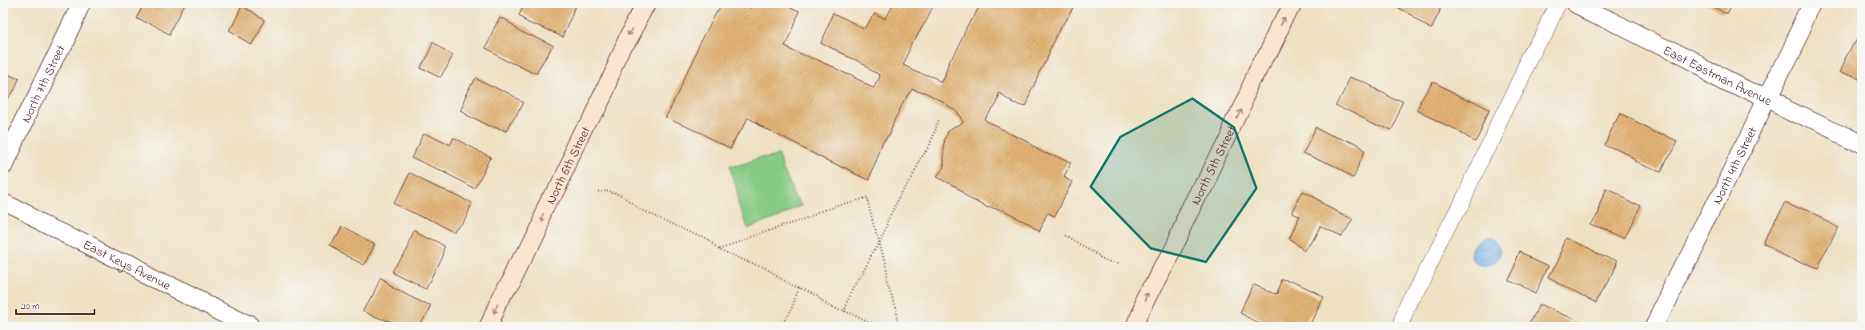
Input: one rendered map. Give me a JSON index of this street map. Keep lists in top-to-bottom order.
{
  "streets": {
    "main road": ["North 6th Street", "North 5th Street"],
    "street": [
      "East Eastman Avenue",
      "North 7th Street",
      "North 4th Street",
      "East Keys Avenue"
    ]
  },
  "crossings": [
    ["East Eastman Avenue", "North 4th Street"]
  ],
  "one_way": ["North 6th Street", "North 5th Street"],
  "scale_bar": "20 m"
}
